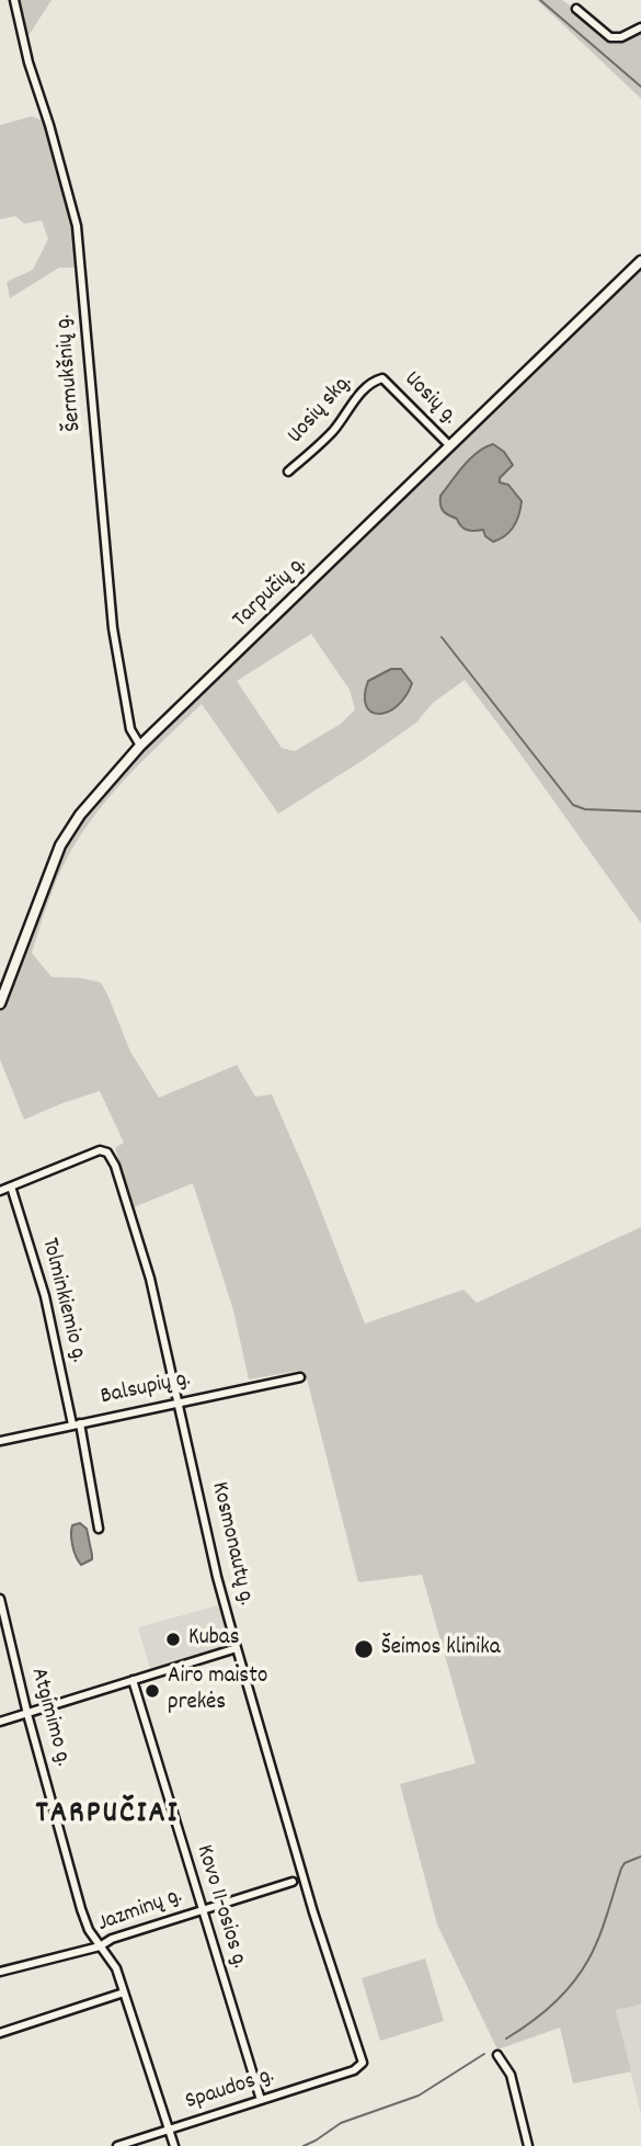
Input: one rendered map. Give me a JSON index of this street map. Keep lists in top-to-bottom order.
{
  "streets": {
    "main road": ["Tarpučių g."],
    "street": [
      "Šermukšnių g.",
      "Uosių g.",
      "Uosių skg.",
      "Tolminkiemio g.",
      "Balsupių g.",
      "Kosmonautų g.",
      "Atgimimo g.",
      "Kovo 11-osios g.",
      "Jazminų g.",
      "Spaudos g."
    ]
  },
  "crossings": [
    ["Šermukšnių g.", "Tarpučių g."],
    ["Uosių g.", "Uosių skg."],
    ["Uosių g.", "Tarpučių g."],
    ["Tolminkiemio g.", "Balsupių g."],
    ["Tolminkiemio g.", "Kosmonautų g."],
    ["Balsupių g.", "Kosmonautų g."],
    ["Kosmonautų g.", "Spaudos g."],
    ["Atgimimo g.", "Jazminų g."],
    ["Atgimimo g.", "Spaudos g."],
    ["Kovo 11-osios g.", "Jazminų g."],
    ["Kovo 11-osios g.", "Spaudos g."]
  ],
  "districts": ["TARPUČIAI"],
  "places": ["Kubas", "Šeimos klinika", "Airo maisto prekės"]
}
